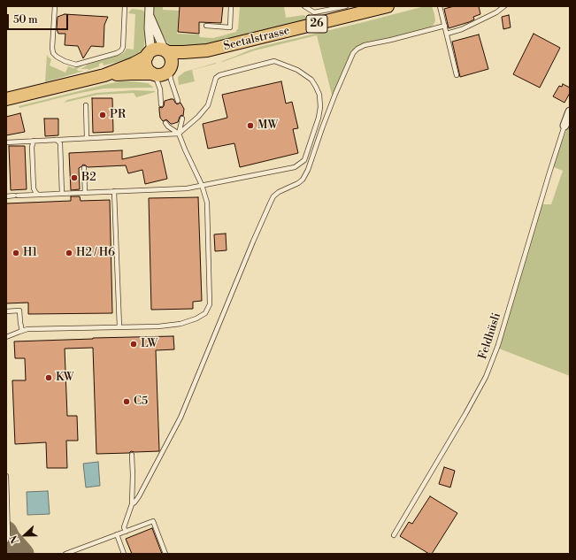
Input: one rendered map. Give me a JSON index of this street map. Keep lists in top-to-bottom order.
{
  "streets": {
    "main road": ["26", "Seetalstrasse"],
    "lane": ["Feldhüsli"]
  },
  "places": [
    "PR",
    "MW",
    "B2",
    "H1",
    "H2 / H6",
    "LW",
    "KW",
    "C5"
  ],
  "scale_bar": "50 m",
  "north": "left"
}
